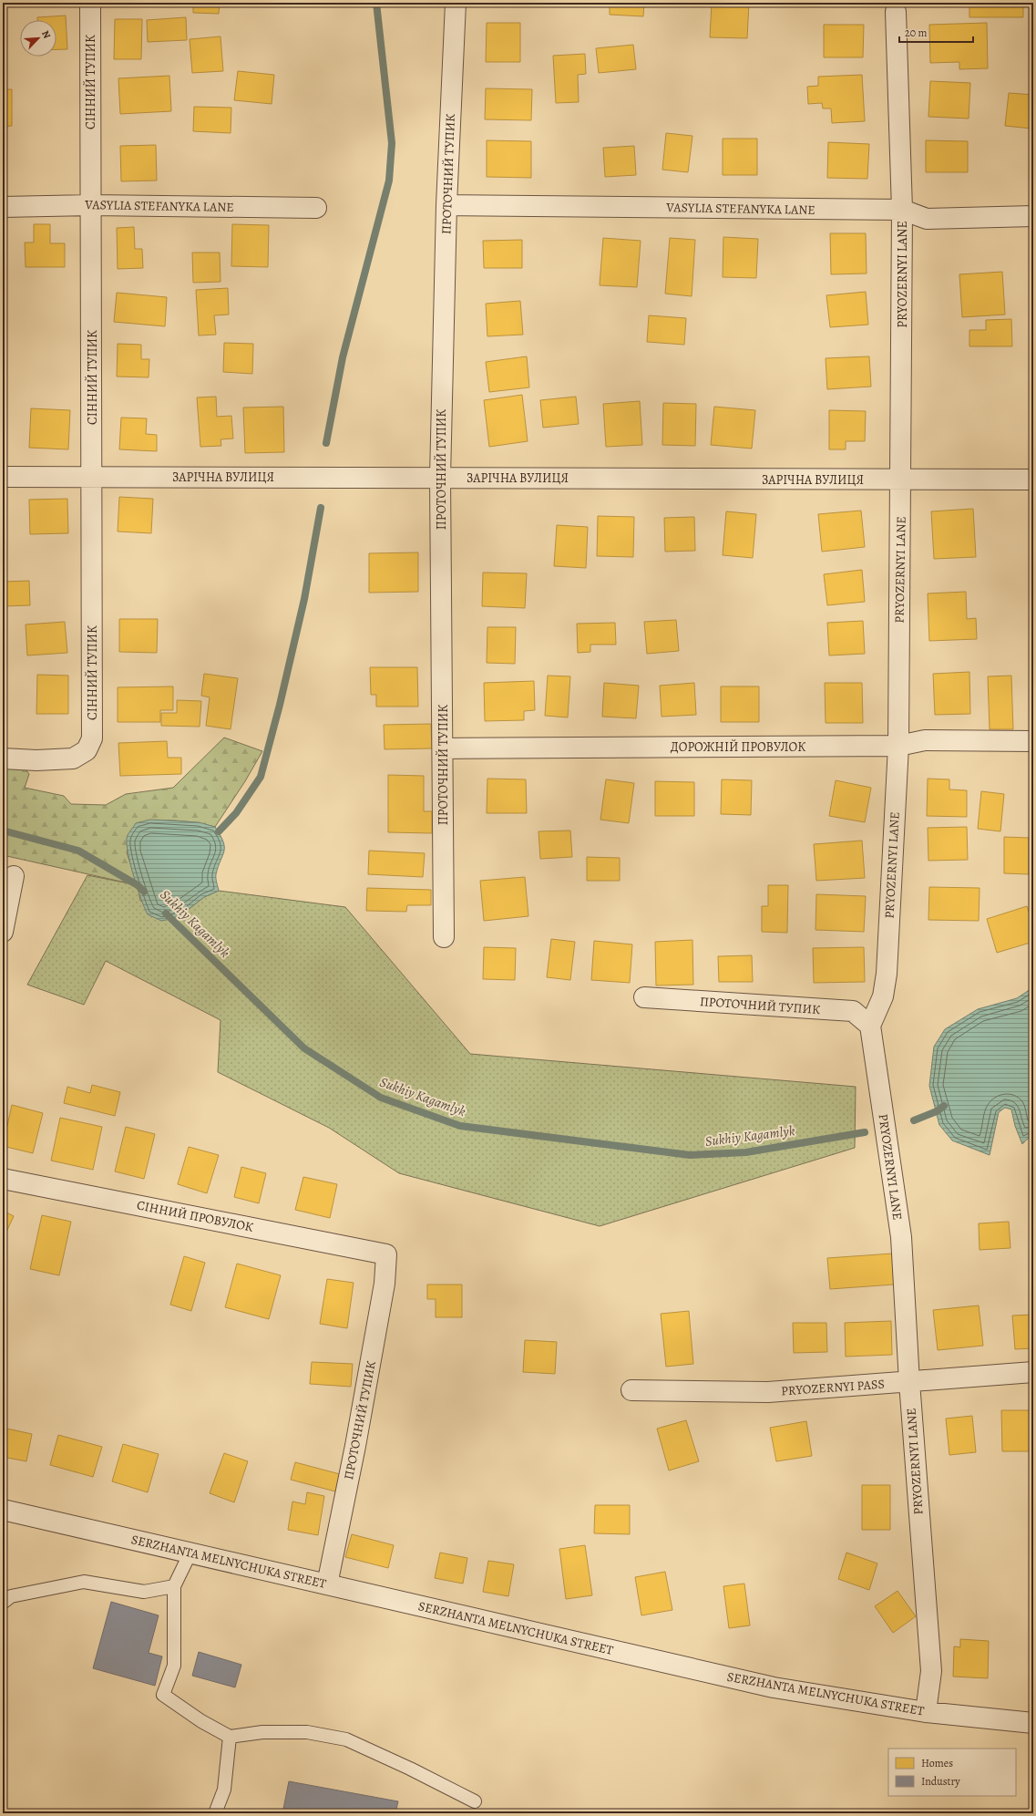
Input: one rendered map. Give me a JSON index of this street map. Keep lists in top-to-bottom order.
{
  "streets": {
    "street": [
      "СІННИЙ ТУПИК",
      "ПРОТОЧНИЙ ТУПИК",
      "VASYLIA STEFANYKA LANE",
      "PRYOZERNYI LANE",
      "ЗАРІЧНА ВУЛИЦЯ",
      "ДОРОЖНІЙ ПРОВУЛОК",
      "СІННИЙ ПРОВУЛОК",
      "PRYOZERNYI PASS",
      "SERZHANTA MELNYCHUKA STREET"
    ]
  },
  "crossings": [
    ["СІННИЙ ТУПИК", "VASYLIA STEFANYKA LANE"],
    ["СІННИЙ ТУПИК", "ЗАРІЧНА ВУЛИЦЯ"],
    ["ПРОТОЧНИЙ ТУПИК", "VASYLIA STEFANYKA LANE"],
    ["ПРОТОЧНИЙ ТУПИК", "PRYOZERNYI LANE"],
    ["ПРОТОЧНИЙ ТУПИК", "ЗАРІЧНА ВУЛИЦЯ"],
    ["ПРОТОЧНИЙ ТУПИК", "ДОРОЖНІЙ ПРОВУЛОК"],
    ["ПРОТОЧНИЙ ТУПИК", "СІННИЙ ПРОВУЛОК"],
    ["ПРОТОЧНИЙ ТУПИК", "SERZHANTA MELNYCHUKA STREET"],
    ["VASYLIA STEFANYKA LANE", "PRYOZERNYI LANE"],
    ["PRYOZERNYI LANE", "ЗАРІЧНА ВУЛИЦЯ"],
    ["PRYOZERNYI LANE", "ДОРОЖНІЙ ПРОВУЛОК"],
    ["PRYOZERNYI LANE", "PRYOZERNYI PASS"],
    ["PRYOZERNYI LANE", "SERZHANTA MELNYCHUKA STREET"]
  ],
  "water": ["Sukhiy Kagamlyk"],
  "legend": ["Homes", "Industry"],
  "scale_bar": "20 m",
  "north": "top right"
}
